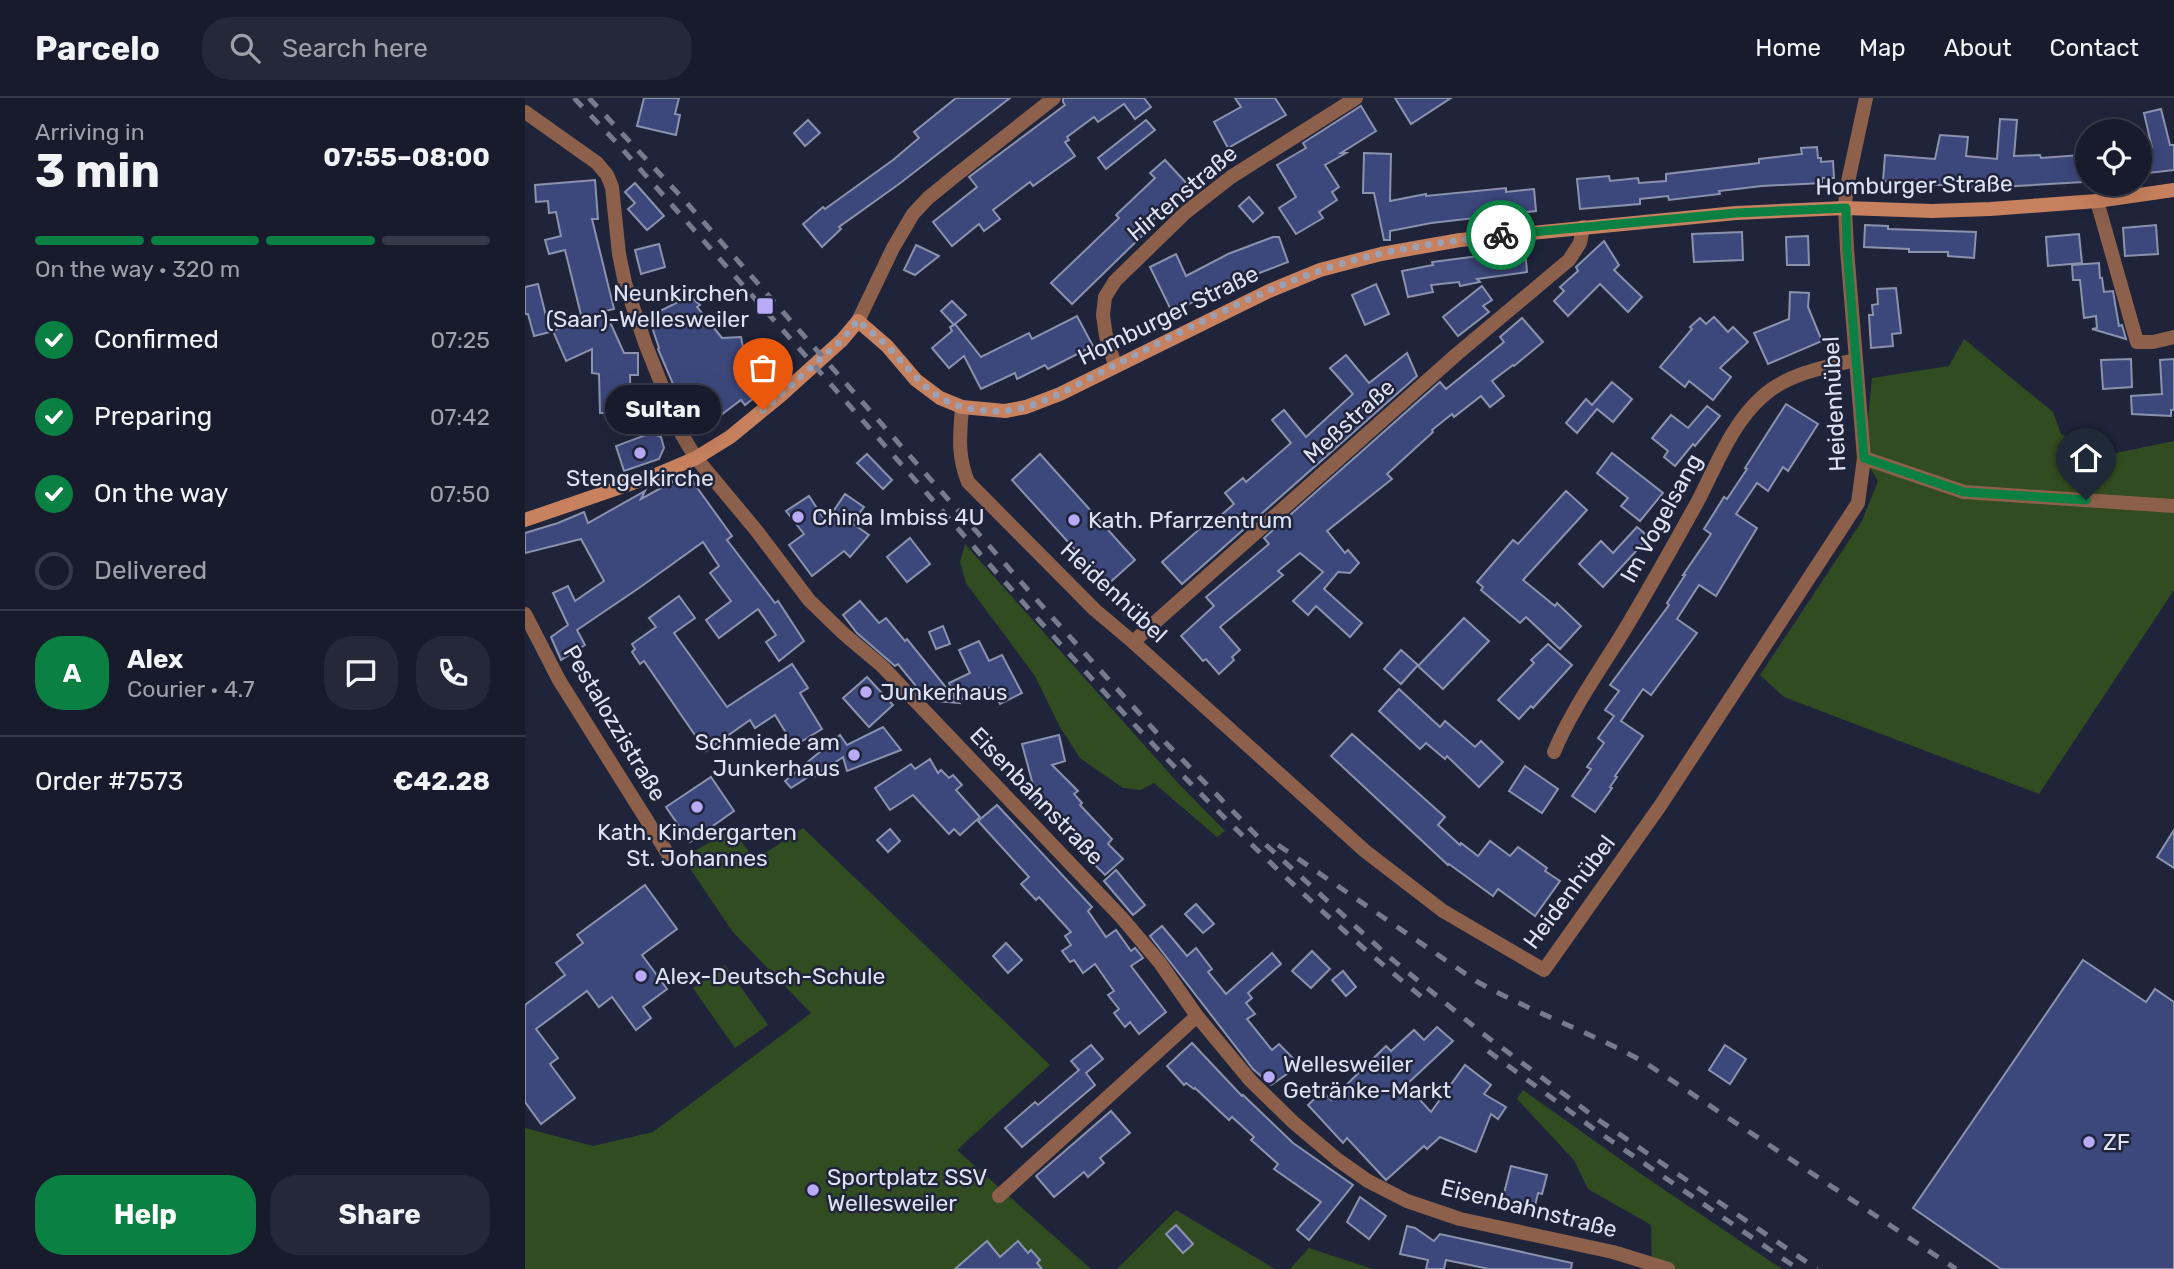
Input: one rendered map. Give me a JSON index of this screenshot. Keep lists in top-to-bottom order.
{
  "streets": {
    "main road": ["Homburger Straße"],
    "street": [
      "Hirtenstraße",
      "Heidenhübel",
      "Meßstraße",
      "Im Vogelsang",
      "Pestalozzistraße",
      "Eisenbahnstraße"
    ]
  },
  "crossings": [
    ["Homburger Straße", "Hirtenstraße"],
    ["Homburger Straße", "Heidenhübel"],
    ["Homburger Straße", "Meßstraße"],
    ["Heidenhübel", "Meßstraße"],
    ["Heidenhübel", "Im Vogelsang"]
  ],
  "places": {
    "transit": ["Neunkirchen (Saar)-Wellesweiler"],
    "other": [
      "Sultan",
      "Stengelkirche",
      "China Imbiss 4U",
      "Kath. Pfarrzentrum",
      "Junkerhaus",
      "Schmiede am Junkerhaus",
      "Kath. Kindergarten St. Johannes",
      "Alex-Deutsch-Schule",
      "Wellesweiler Getränke-Markt",
      "ZF",
      "Sportplatz SSV Wellesweiler"
    ]
  },
  "page": {
    "header": "Parcelo",
    "search": "Search here",
    "nav": [
      "Home",
      "Map",
      "About",
      "Contact"
    ],
    "heading": ["3 min", "Arriving in", "07:55–08:00"],
    "panel": [
      "Alex",
      "Courier · 4.7",
      "Order #7573",
      "€42.28"
    ],
    "bar": "On the way · 320 m",
    "list": [
      ["Confirmed", "07:25"],
      ["Preparing", "07:42"],
      ["On the way", "07:50"],
      "Delivered"
    ],
    "bubble": "Sultan",
    "round": "A",
    "buttons": ["Help", "Share"]
  }
}
